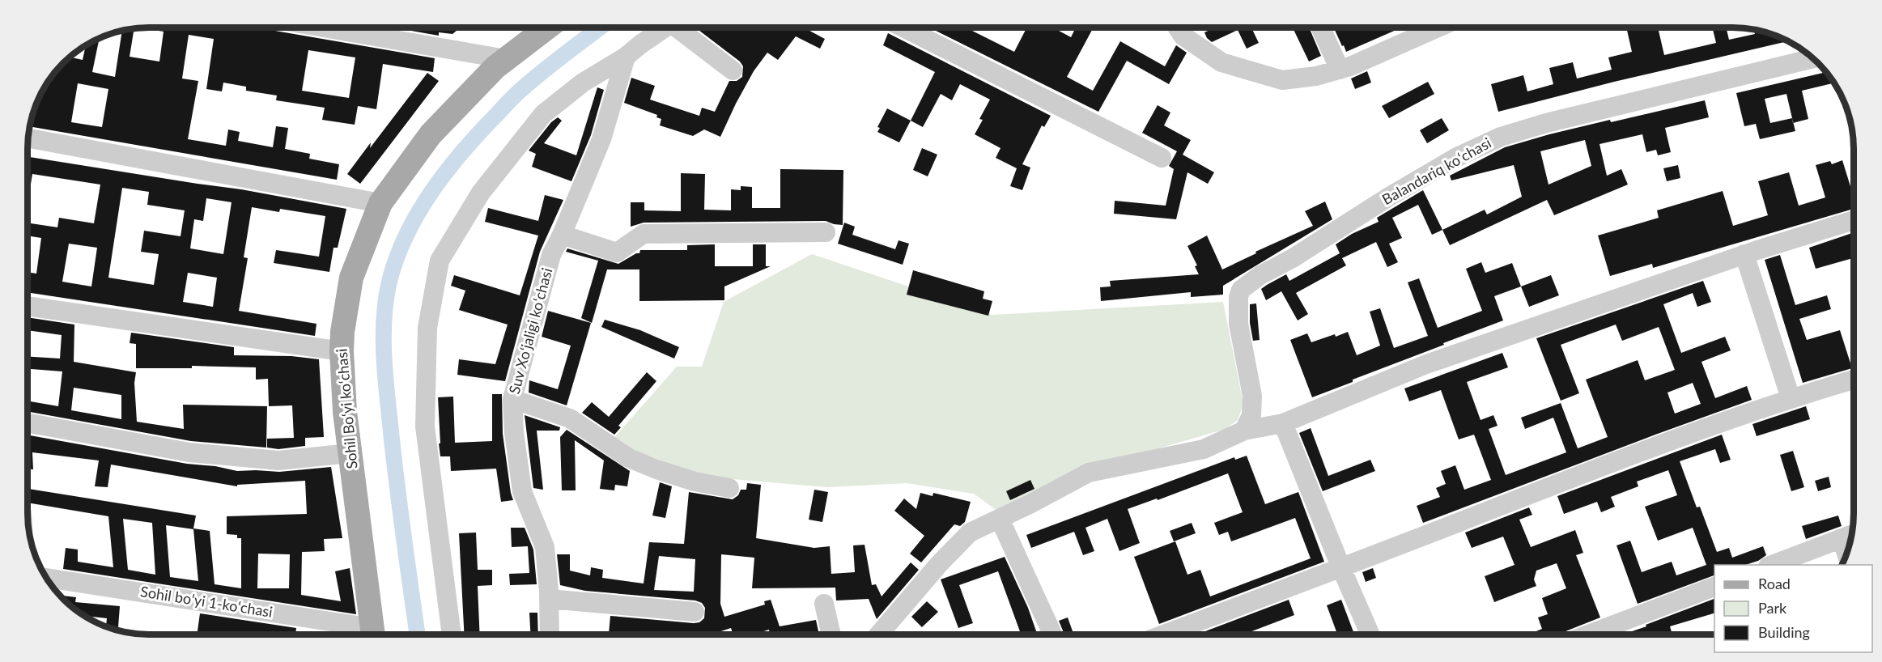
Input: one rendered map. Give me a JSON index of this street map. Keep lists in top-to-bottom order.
{
  "streets": {
    "main road": ["Sohil Boʻyi koʻchasi"],
    "street": ["Balandariq koʻchasi", "Suv Xoʻjaligi koʻchasi", "Sohil boʻyi 1-koʻchasi"]
  },
  "legend": ["Road", "Park", "Building"]
}
